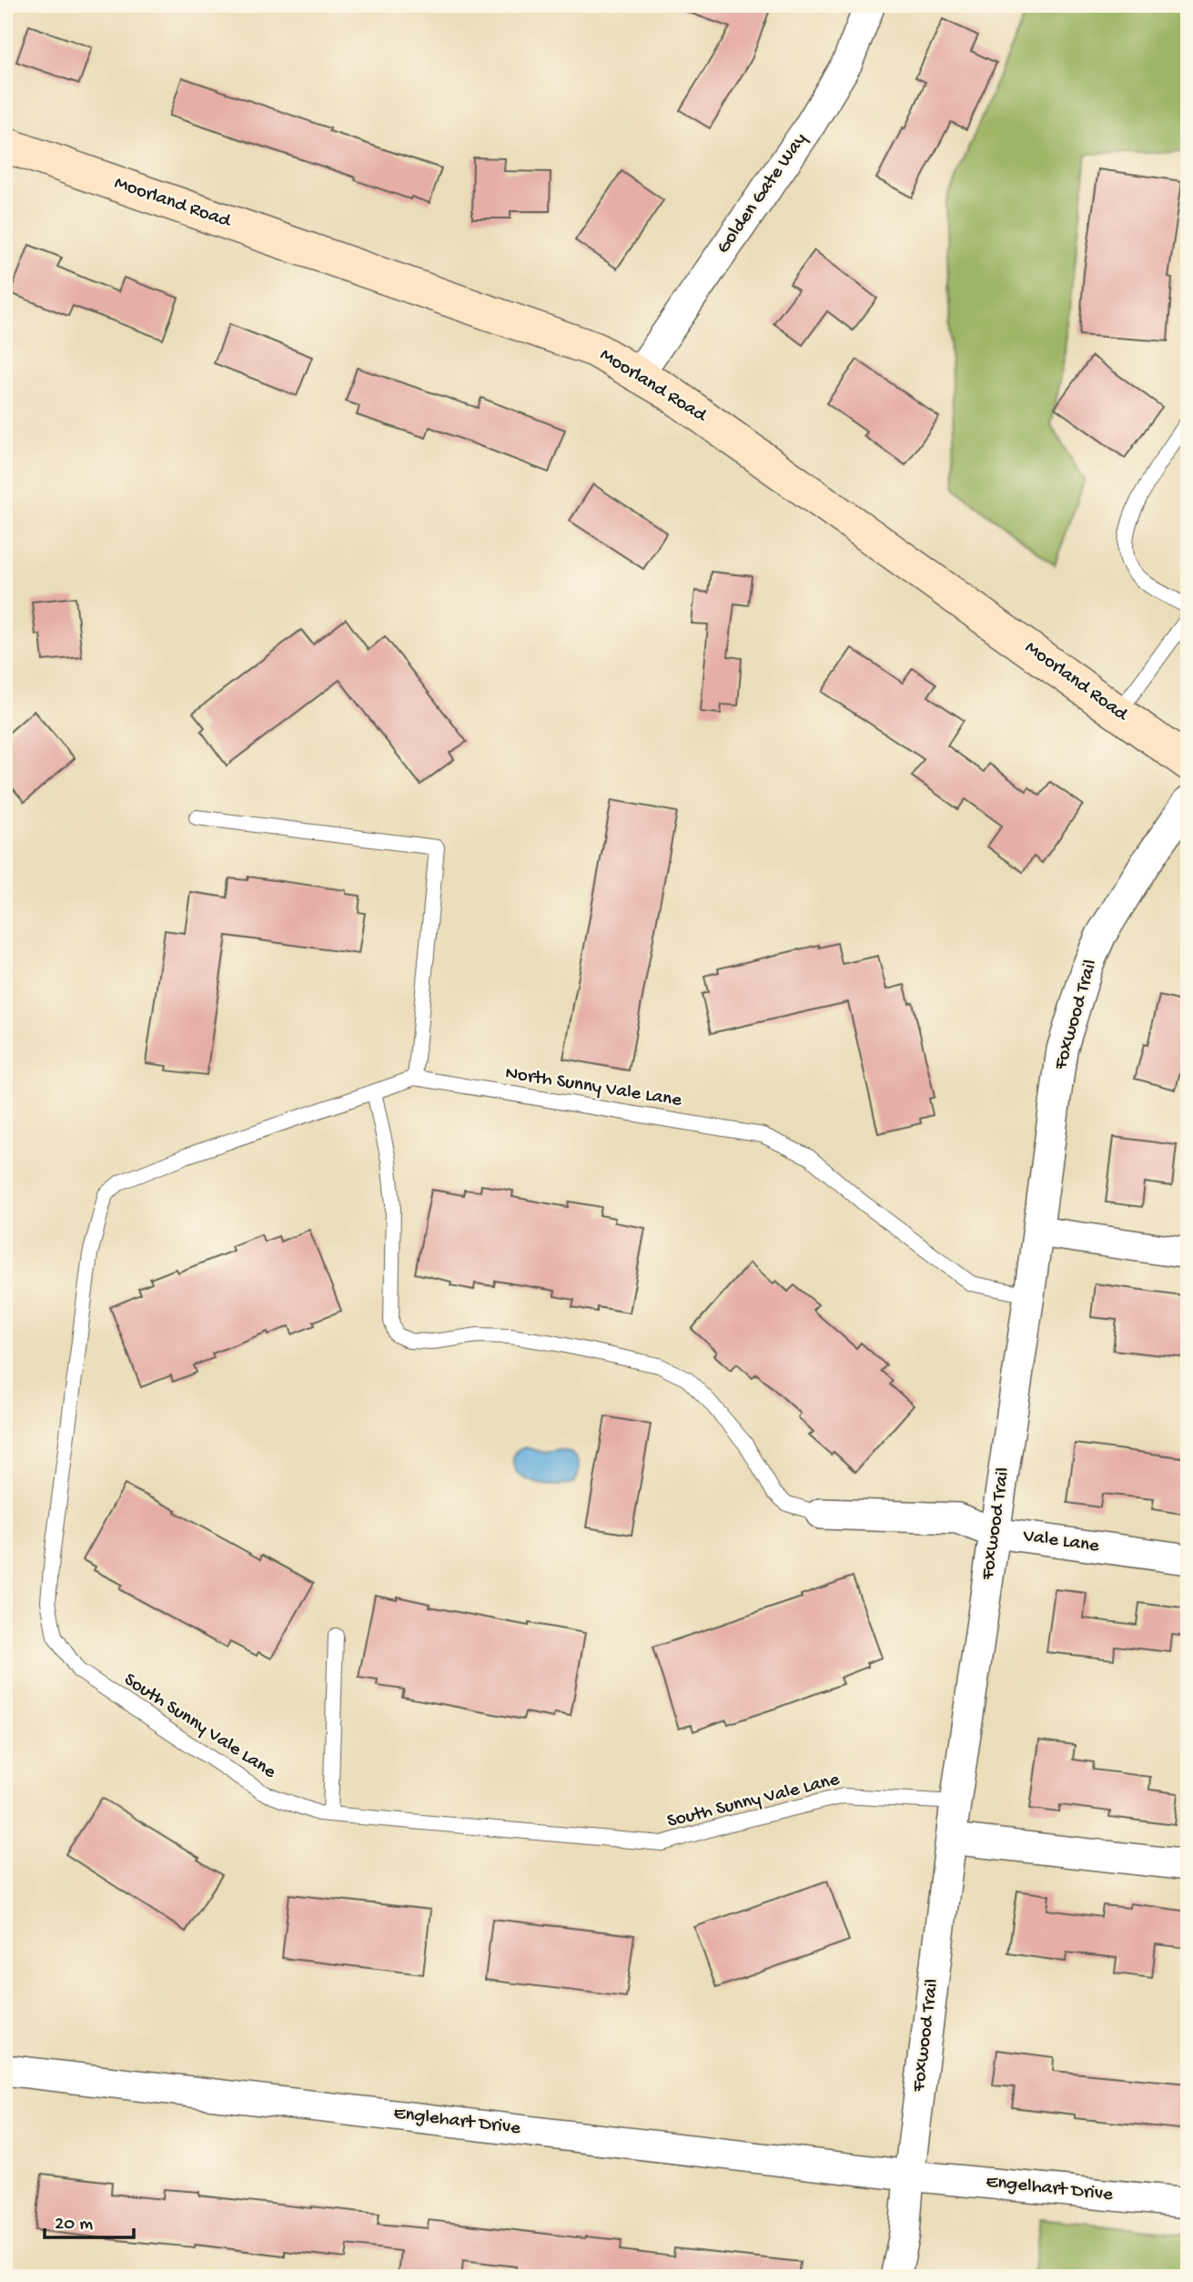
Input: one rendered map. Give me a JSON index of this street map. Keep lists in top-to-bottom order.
{
  "streets": {
    "street": [
      "Golden Gate Way",
      "Moorland Road",
      "Foxwood Trail",
      "Vale Lane",
      "Englehart Drive",
      "Engelhart Drive"
    ],
    "lane": ["North Sunny Vale Lane", "South Sunny Vale Lane"]
  },
  "crossings": [
    ["Golden Gate Way", "Moorland Road"],
    ["Foxwood Trail", "North Sunny Vale Lane"],
    ["Foxwood Trail", "Vale Lane"],
    ["Foxwood Trail", "South Sunny Vale Lane"],
    ["Foxwood Trail", "Englehart Drive"],
    ["Foxwood Trail", "Engelhart Drive"],
    ["North Sunny Vale Lane", "South Sunny Vale Lane"],
    ["Englehart Drive", "Engelhart Drive"]
  ],
  "scale_bar": "20 m"
}
